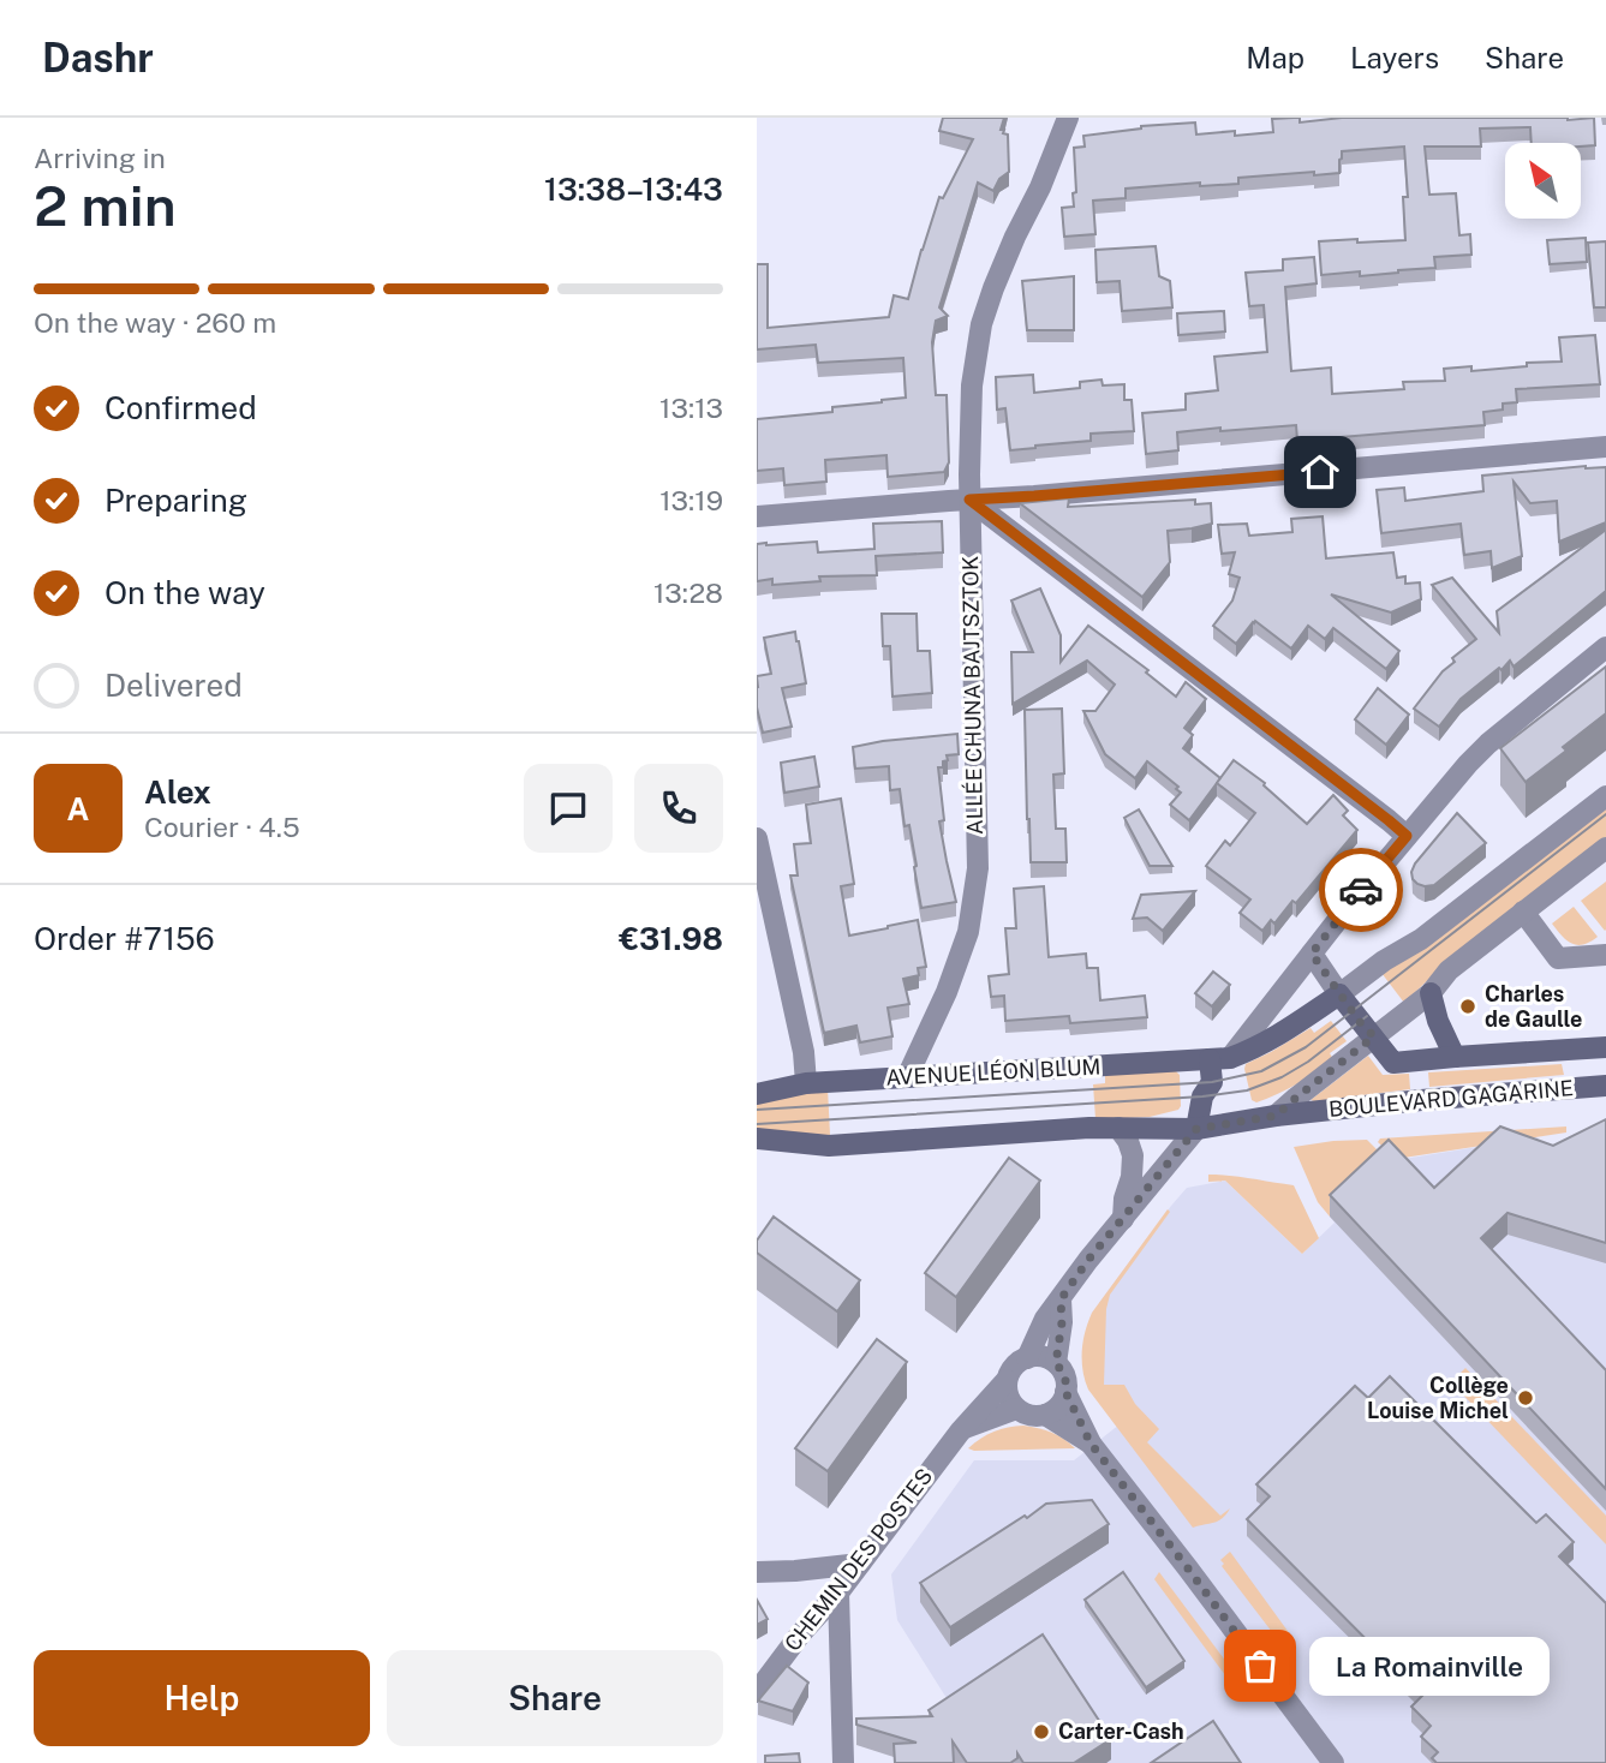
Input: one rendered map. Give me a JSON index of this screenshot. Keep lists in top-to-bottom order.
{
  "streets": {
    "main road": ["AVENUE LÉON BLUM", "BOULEVARD GAGARINE"],
    "street": ["ALLÉE CHUNA BAJTSZTOK", "CHEMIN DES POSTES"]
  },
  "crossings": [
    ["ALLÉE CHUNA BAJTSZTOK", "AVENUE LÉON BLUM"]
  ],
  "places": [
    "Charles de Gaulle",
    "Collège Louise Michel",
    "La Romainville",
    "Carter-Cash"
  ],
  "north": "top left",
  "page": {
    "header": "Dashr",
    "nav": ["Map", "Layers", "Share"],
    "heading": ["2 min", "Arriving in", "13:38–13:43"],
    "panel": [
      "Alex",
      "Courier · 4.5",
      "Order #7156",
      "€31.98"
    ],
    "bar": "On the way · 260 m",
    "list": [
      ["Confirmed", "13:13"],
      ["Preparing", "13:19"],
      ["On the way", "13:28"],
      "Delivered"
    ],
    "round": "A",
    "buttons": ["Help", "Share"],
    "bubble": "La Romainville"
  }
}
